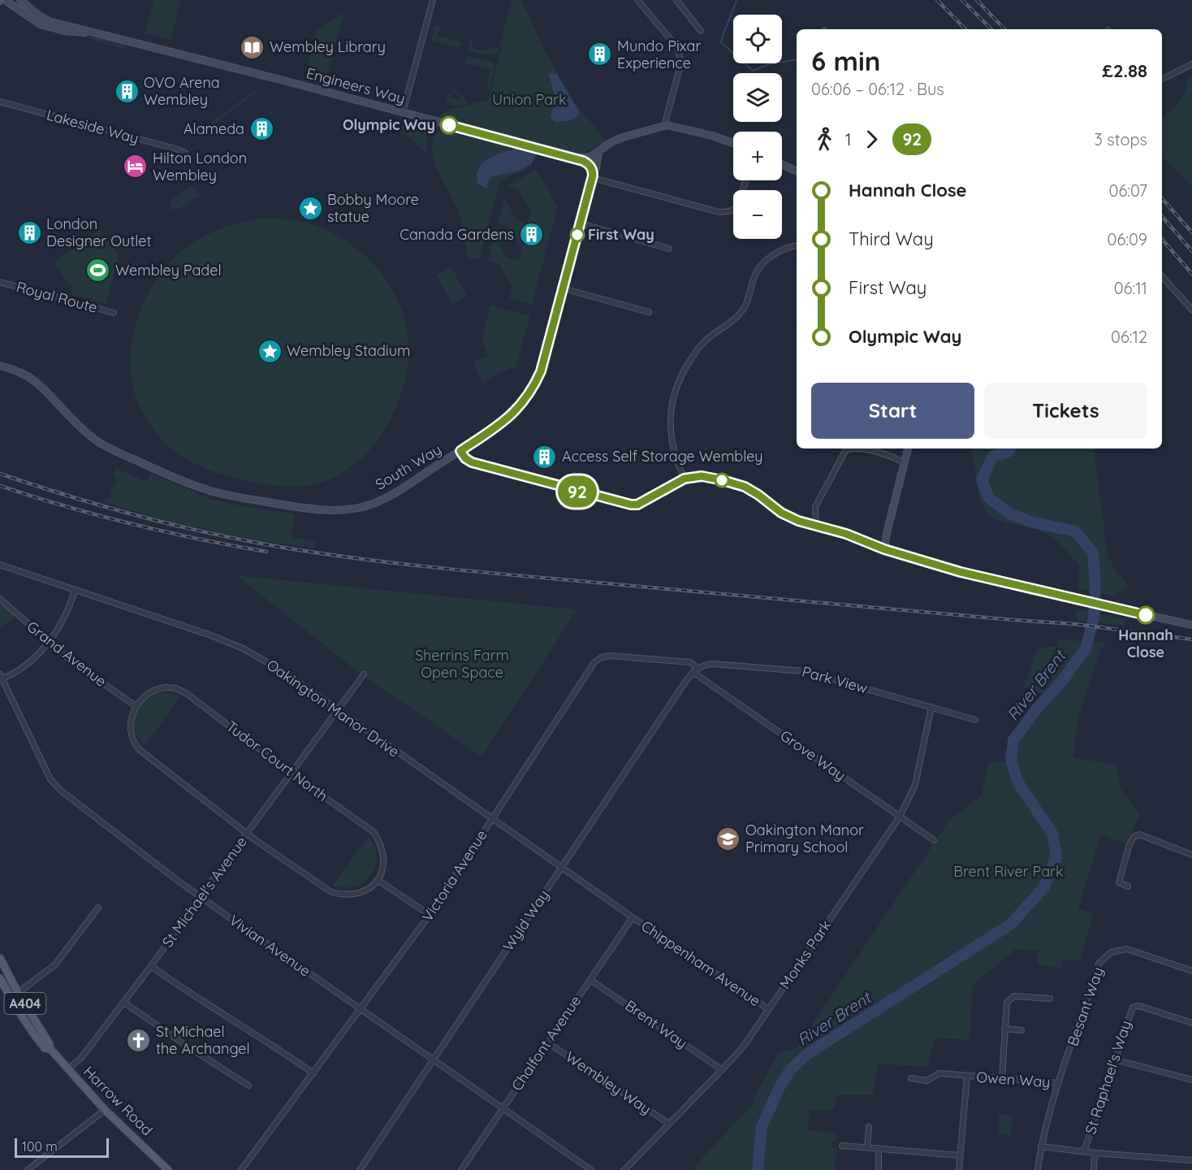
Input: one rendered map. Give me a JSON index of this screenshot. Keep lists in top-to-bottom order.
{
  "streets": {
    "main road": [
      "Engineers Way",
      "South Way",
      "A404",
      "Harrow Road"
    ],
    "street": [
      "Lakeside Way",
      "Royal Route",
      "Grand Avenue",
      "Park View",
      "Oakington Manor Drive",
      "Grove Way",
      "Tudor Court North",
      "Victoria Avenue",
      "St Michael's Avenue",
      "Wyld Way",
      "Vivian Avenue",
      "Monks Park",
      "Chippenham Avenue",
      "Besant Way",
      "Brent Way",
      "Chalfont Avenue",
      "St Raphael's Way",
      "Owen Way",
      "Wembley Way"
    ]
  },
  "crossings": [
    ["Grand Avenue", "Tudor Court North"],
    ["Park View", "Victoria Avenue"],
    ["Park View", "Monks Park"],
    ["Oakington Manor Drive", "Victoria Avenue"],
    ["Oakington Manor Drive", "St Michael's Avenue"],
    ["Oakington Manor Drive", "Wyld Way"],
    ["Oakington Manor Drive", "Chippenham Avenue"],
    ["Oakington Manor Drive", "Chalfont Avenue"],
    ["Grove Way", "Wyld Way"],
    ["Grove Way", "Monks Park"],
    ["Tudor Court North", "St Michael's Avenue"],
    ["Victoria Avenue", "Vivian Avenue"],
    ["St Michael's Avenue", "Vivian Avenue"],
    ["St Michael's Avenue", "Harrow Road"],
    ["Wyld Way", "Vivian Avenue"],
    ["Vivian Avenue", "Chalfont Avenue"],
    ["Monks Park", "Chippenham Avenue"],
    ["Monks Park", "Brent Way"],
    ["Monks Park", "Wembley Way"],
    ["Chippenham Avenue", "Chalfont Avenue"],
    ["Besant Way", "Owen Way"],
    ["Brent Way", "Chalfont Avenue"],
    ["Chalfont Avenue", "Wembley Way"]
  ],
  "water": ["River Brent"],
  "parks": ["Union Park", "Sherrins Farm Open Space", "Brent River Park"],
  "places": {
    "library": ["Wembley Library"],
    "building": [
      "Mundo Pixar Experience",
      "OVO Arena Wembley",
      "Alameda",
      "London Designer Outlet",
      "Canada Gardens",
      "Access Self Storage Wembley"
    ],
    "other": ["Olympic Way", "First Way", "Hannah Close"],
    "hotel": ["Hilton London Wembley"],
    "place": ["Bobby Moore statue", "Wembley Stadium"],
    "sports": ["Wembley Padel"],
    "school or university": ["Oakington Manor Primary School"],
    "church": ["St Michael the Archangel"]
  },
  "lines": ["bus line 92"],
  "scale_bar": "100 m",
  "page": {
    "on_map": "92",
    "map_buttons": ["+", "−"],
    "heading": ["6 min", "06:06 – 06:12 · Bus", "£2.88"],
    "legs": ["1", "92", "3 stops"],
    "list": [
      {
        "name": "Hannah Close",
        "value": "06:07"
      },
      {
        "name": "Third Way",
        "value": "06:09"
      },
      {
        "name": "First Way",
        "value": "06:11"
      },
      {
        "name": "Olympic Way",
        "value": "06:12"
      }
    ],
    "buttons": ["Start", "Tickets"],
    "scale": "100 m"
  }
}
